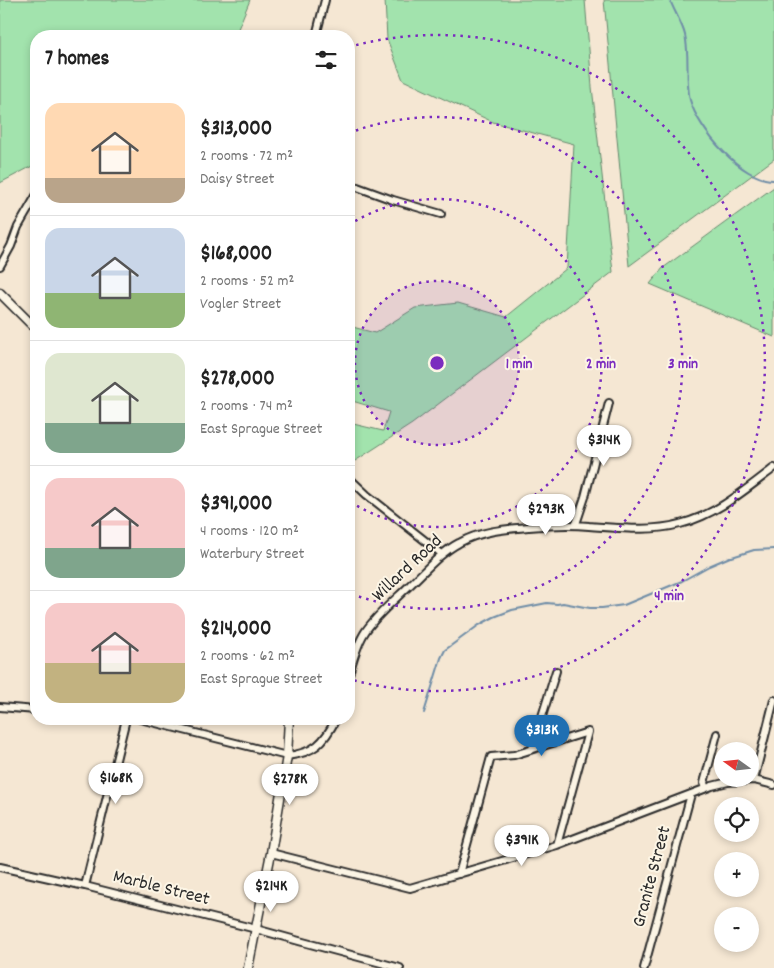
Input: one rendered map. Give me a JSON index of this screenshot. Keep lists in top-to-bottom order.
{
  "streets": {
    "street": ["Willard Road", "Granite Street", "Marble Street"]
  },
  "north": "left",
  "page": {
    "heading": "7 homes",
    "list": [
      {
        "name": "$313,000",
        "note": "2 rooms · 72 m² · Daisy Street"
      },
      {
        "name": "$168,000",
        "note": "2 rooms · 52 m² · Vogler Street"
      },
      {
        "name": "$278,000",
        "note": "2 rooms · 74 m² · East Sprague Street"
      },
      {
        "name": "$391,000",
        "note": "4 rooms · 120 m² · Waterbury Street"
      },
      {
        "name": "$214,000",
        "note": "2 rooms · 62 m² · East Sprague Street"
      }
    ],
    "price": [
      "$314K",
      "$293K",
      "$313K",
      "$168K",
      "$278K",
      "$391K",
      "$214K"
    ],
    "map_buttons": ["+", "−"]
  },
  "rings": [
    "1 min",
    "2 min",
    "3 min",
    "4 min"
  ]
}
